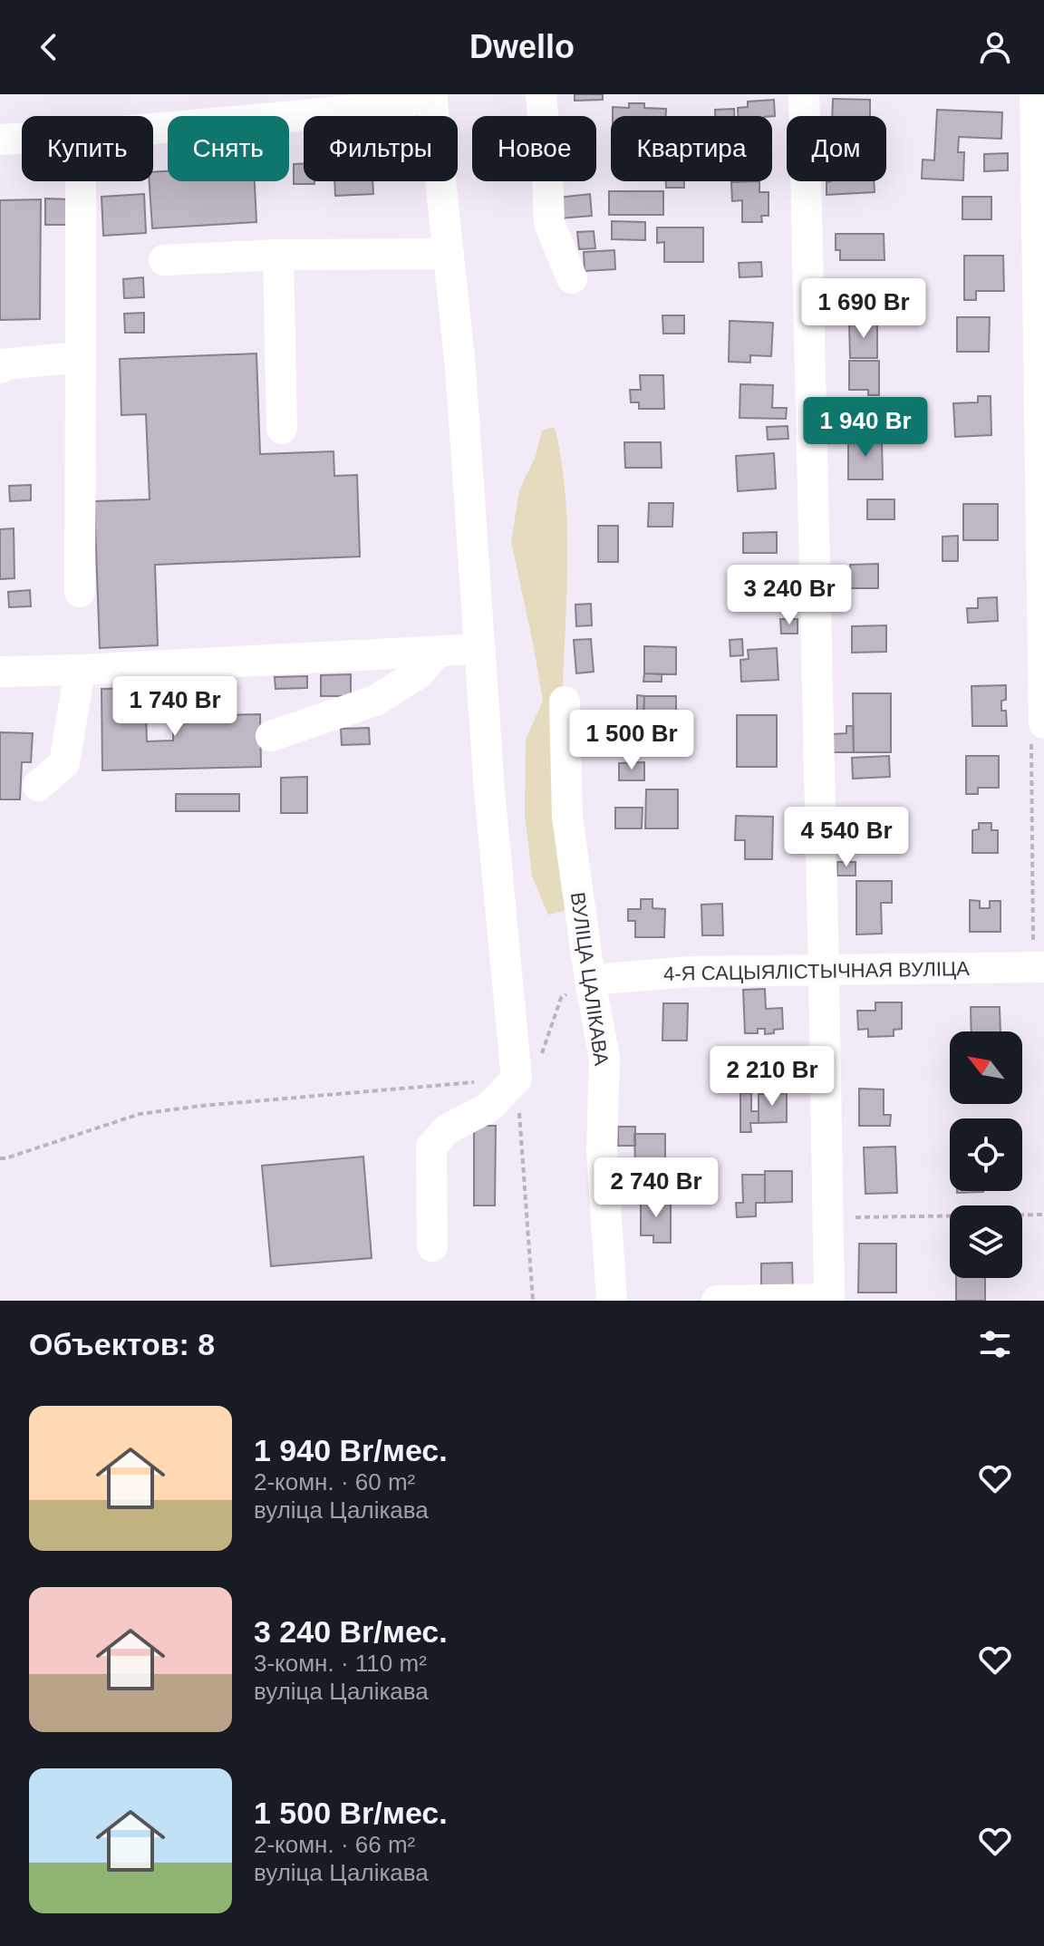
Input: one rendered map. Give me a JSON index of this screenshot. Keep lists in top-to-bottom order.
{
  "streets": {
    "street": ["4-Я САЦЫЯЛІСТЫЧНАЯ ВУЛІЦА", "ВУЛІЦА ЦАЛІКАВА"]
  },
  "crossings": [
    ["4-Я САЦЫЯЛІСТЫЧНАЯ ВУЛІЦА", "ВУЛІЦА ЦАЛІКАВА"]
  ],
  "north": "top left",
  "page": {
    "header": "Dwello",
    "chip": [
      "Купить",
      "Снять",
      "Фильтры",
      "Новое",
      "Квартира",
      "Дом"
    ],
    "price": [
      "1 690 Br",
      "1 940 Br",
      "3 240 Br",
      "1 740 Br",
      "1 500 Br",
      "4 540 Br",
      "2 210 Br",
      "2 740 Br"
    ],
    "heading": "Объектов: 8",
    "list": [
      {
        "name": "1 940 Br/мес.",
        "note": "2-комн. · 60 m² · вуліца Цалікава"
      },
      {
        "name": "3 240 Br/мес.",
        "note": "3-комн. · 110 m² · вуліца Цалікава"
      },
      {
        "name": "1 500 Br/мес.",
        "note": "2-комн. · 66 m² · вуліца Цалікава"
      }
    ]
  }
}
